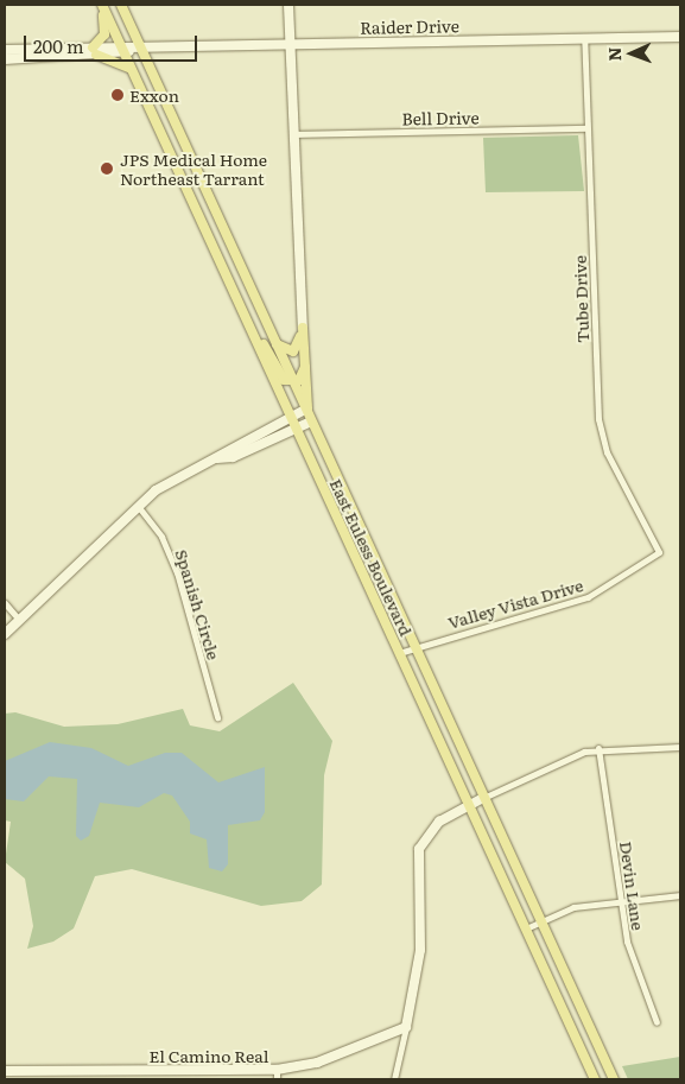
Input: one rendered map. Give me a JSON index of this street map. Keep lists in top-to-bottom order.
{
  "streets": {
    "main road": ["East Euless Boulevard"],
    "street": [
      "Raider Drive",
      "Bell Drive",
      "Tube Drive",
      "Valley Vista Drive",
      "Spanish Circle",
      "Devin Lane",
      "El Camino Real"
    ]
  },
  "crossings": [
    ["Raider Drive", "Tube Drive"],
    ["Raider Drive", "East Euless Boulevard"],
    ["Bell Drive", "Tube Drive"],
    ["Tube Drive", "Valley Vista Drive"],
    ["East Euless Boulevard", "Valley Vista Drive"]
  ],
  "places": ["Exxon", "JPS Medical Home Northeast Tarrant"],
  "scale_bar": "200 m",
  "north": "left"
}
